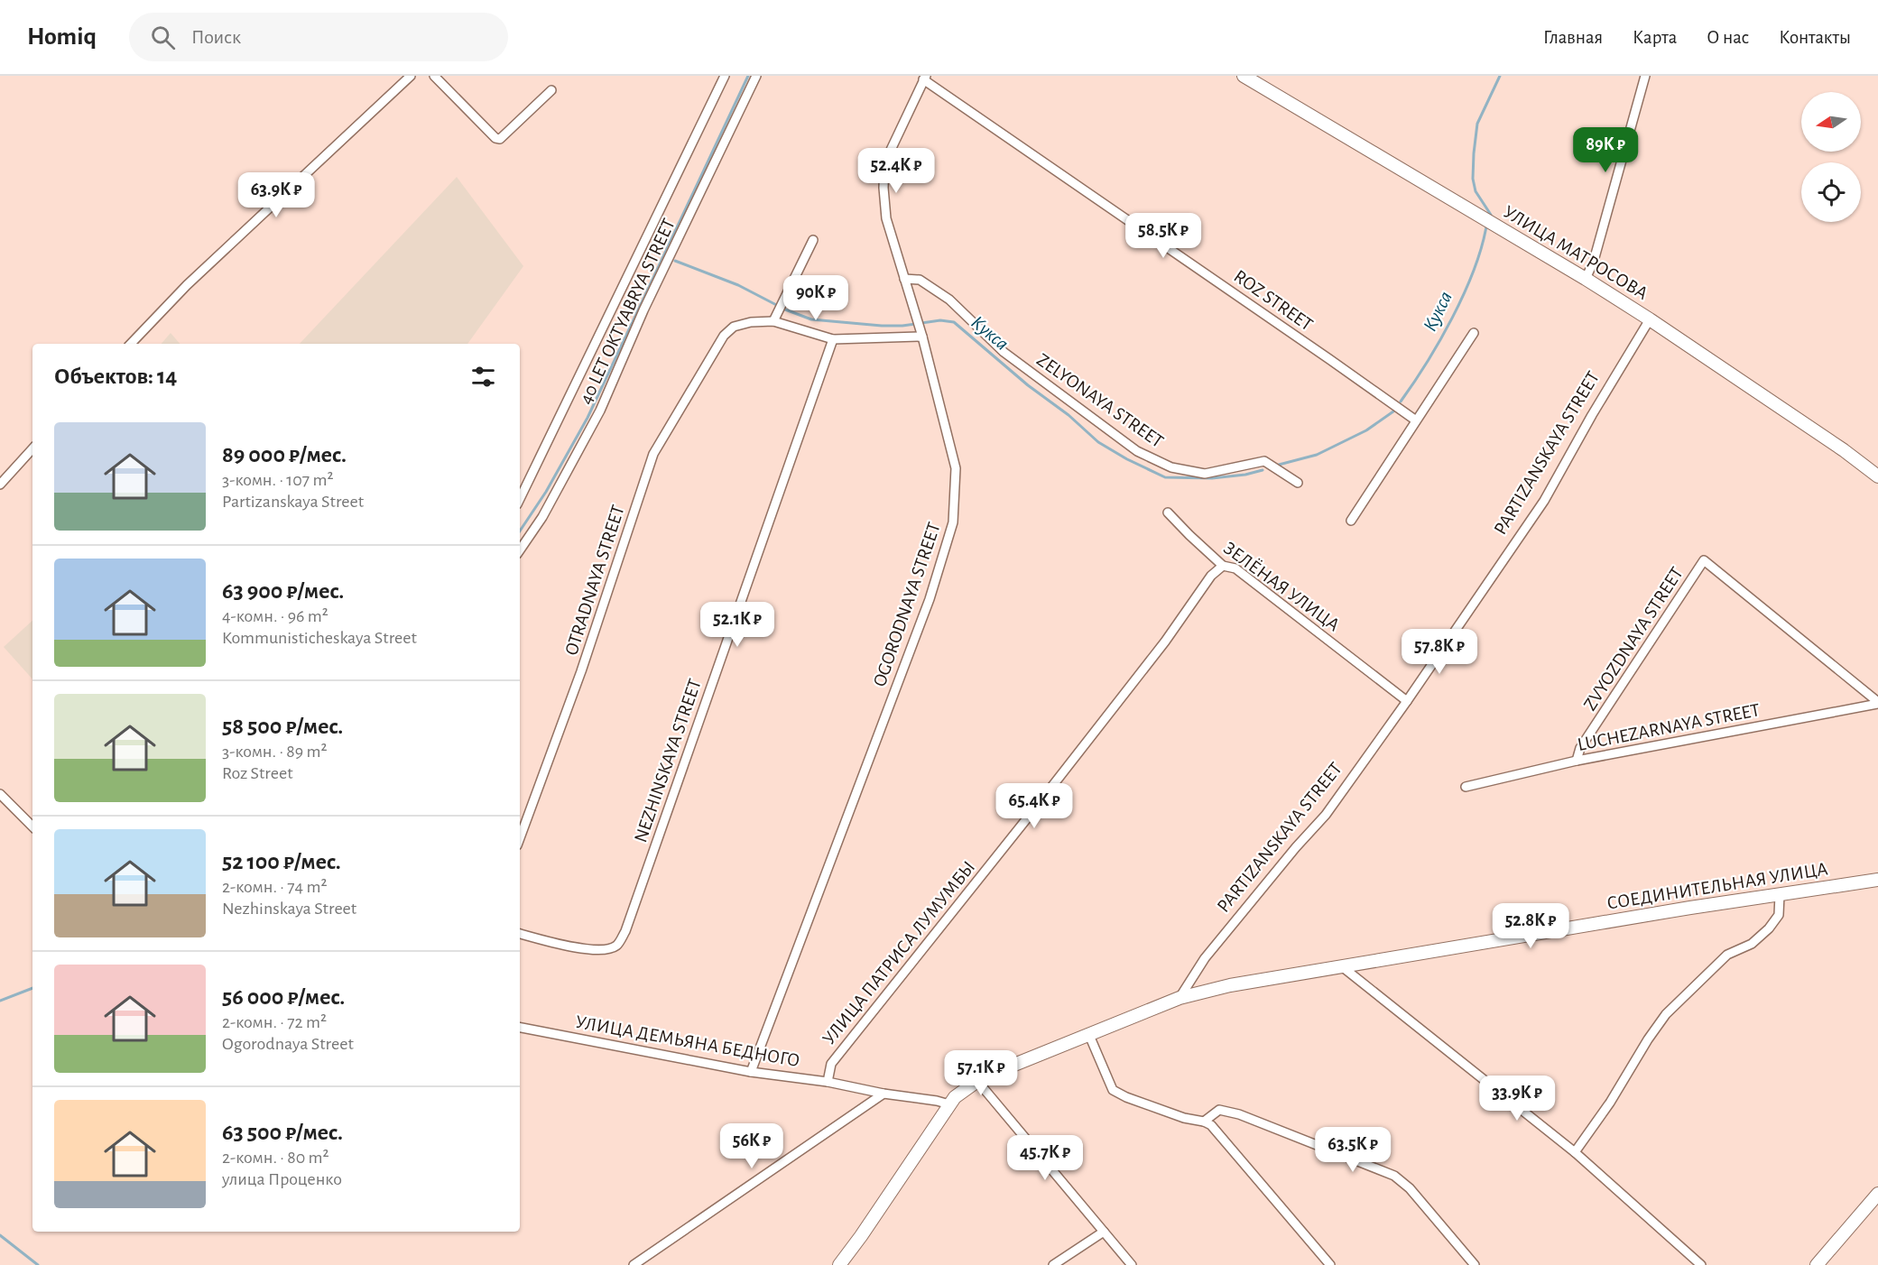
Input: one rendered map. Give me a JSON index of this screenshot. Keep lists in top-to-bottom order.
{
  "streets": {
    "street": [
      "УЛИЦА МАТРОСОВА",
      "ROZ STREET",
      "40 LET OKTYABRYA STREET",
      "ZELYONAYA STREET",
      "PARTIZANSKAYA STREET",
      "OTRADNAYA STREET",
      "ЗЕЛЁНАЯ УЛИЦА",
      "OGORODNAYA STREET",
      "ZVYOZDNAYA STREET",
      "LUCHEZARNAYA STREET",
      "NEZHINSKAYA STREET",
      "СОЕДИНИТЕЛЬНАЯ УЛИЦА",
      "УЛИЦА ПАТРИСА ЛУМУМБЫ",
      "УЛИЦА ДЕМЬЯНА БЕДНОГО"
    ]
  },
  "crossings": [
    ["УЛИЦА МАТРОСОВА", "PARTIZANSKAYA STREET"],
    ["ROZ STREET", "OGORODNAYA STREET"],
    ["ZELYONAYA STREET", "OGORODNAYA STREET"],
    ["PARTIZANSKAYA STREET", "ЗЕЛЁНАЯ УЛИЦА"],
    ["PARTIZANSKAYA STREET", "СОЕДИНИТЕЛЬНАЯ УЛИЦА"],
    ["ЗЕЛЁНАЯ УЛИЦА", "УЛИЦА ПАТРИСА ЛУМУМБЫ"],
    ["OGORODNAYA STREET", "УЛИЦА ДЕМЬЯНА БЕДНОГО"],
    ["ZVYOZDNAYA STREET", "LUCHEZARNAYA STREET"],
    ["УЛИЦА ПАТРИСА ЛУМУМБЫ", "УЛИЦА ДЕМЬЯНА БЕДНОГО"]
  ],
  "water": ["Кукса"],
  "north": "left",
  "page": {
    "header": "Homiq",
    "search": "Поиск",
    "nav": [
      "Главная",
      "Карта",
      "О нас",
      "Контакты"
    ],
    "price": [
      "89K ₽",
      "52.4K ₽",
      "63.9K ₽",
      "58.5K ₽",
      "90K ₽",
      "52.1K ₽",
      "57.8K ₽",
      "65.4K ₽",
      "52.8K ₽",
      "57.1K ₽",
      "33.9K ₽",
      "56K ₽",
      "63.5K ₽",
      "45.7K ₽"
    ],
    "heading": "Объектов: 14",
    "list": [
      {
        "name": "89 000 ₽/мес.",
        "note": "3-комн. · 107 m² · Partizanskaya Street"
      },
      {
        "name": "63 900 ₽/мес.",
        "note": "4-комн. · 96 m² · Kommunisticheskaya Street"
      },
      {
        "name": "58 500 ₽/мес.",
        "note": "3-комн. · 89 m² · Roz Street"
      },
      {
        "name": "52 100 ₽/мес.",
        "note": "2-комн. · 74 m² · Nezhinskaya Street"
      },
      {
        "name": "56 000 ₽/мес.",
        "note": "2-комн. · 72 m² · Ogorodnaya Street"
      },
      {
        "name": "63 500 ₽/мес.",
        "note": "2-комн. · 80 m² · улица Проценко"
      }
    ]
  }
}
